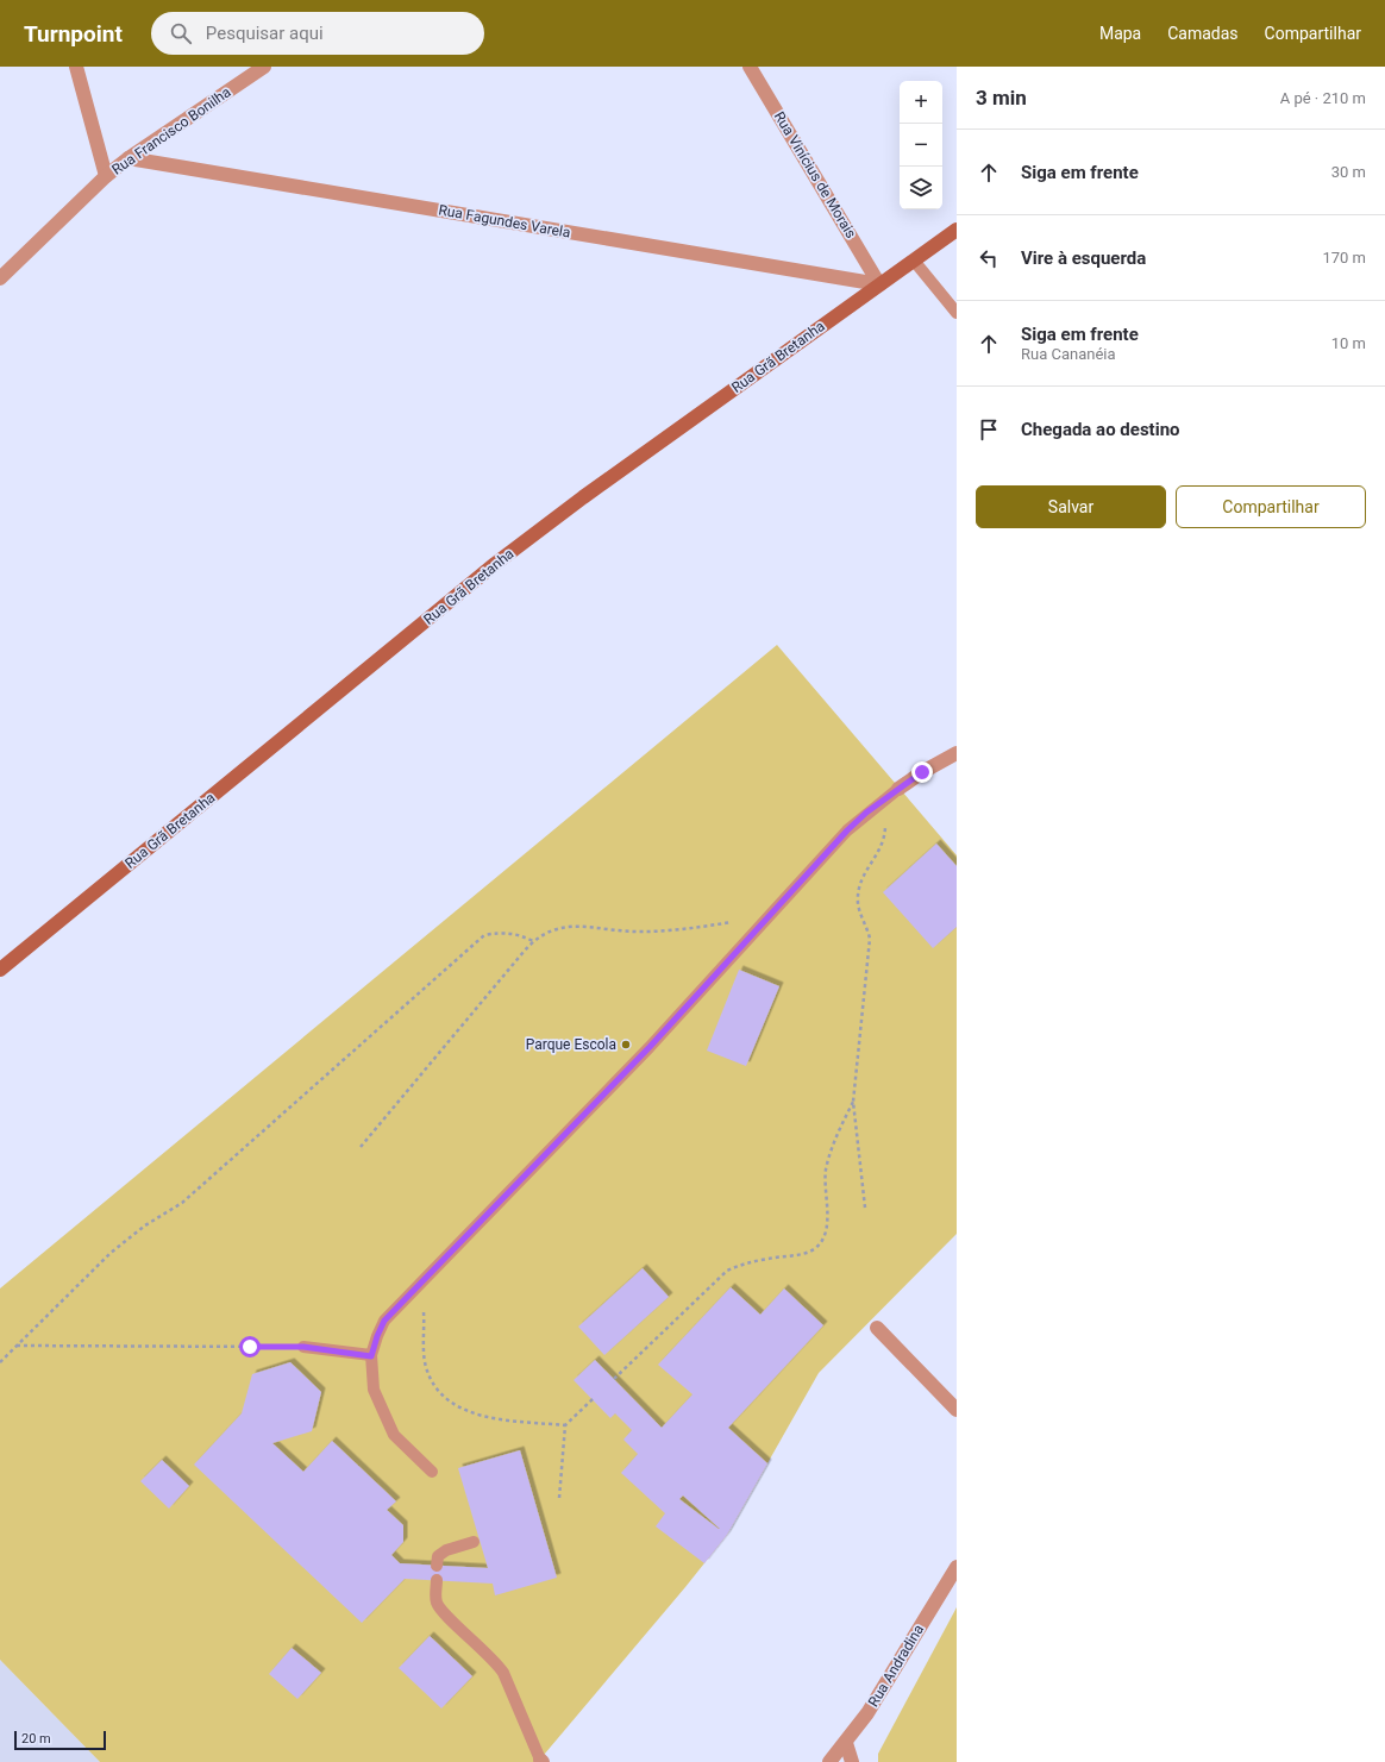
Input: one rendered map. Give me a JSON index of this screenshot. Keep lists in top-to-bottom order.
{
  "streets": {
    "street": [
      "Rua Francisco Bonilha",
      "Rua Vinícius de Morais",
      "Rua Fagundes Varela",
      "Rua Grã Bretanha",
      "Rua Andradina"
    ]
  },
  "crossings": [
    ["Rua Francisco Bonilha", "Rua Fagundes Varela"],
    ["Rua Vinícius de Morais", "Rua Fagundes Varela"],
    ["Rua Vinícius de Morais", "Rua Grã Bretanha"],
    ["Rua Fagundes Varela", "Rua Grã Bretanha"]
  ],
  "places": ["Parque Escola"],
  "scale_bar": "20 m",
  "page": {
    "header": "Turnpoint",
    "search": "Pesquisar aqui",
    "nav": ["Mapa", "Camadas", "Compartilhar"],
    "heading": ["3 min", "A pé · 210 m"],
    "map_buttons": ["+", "−"],
    "list": [
      ["Siga em frente", "30 m"],
      ["Vire à esquerda", "170 m"],
      ["Siga em frente", "Rua Cananéia", "10 m"],
      "Chegada ao destino"
    ],
    "buttons": ["Salvar", "Compartilhar"],
    "scale": "20 m"
  }
}
